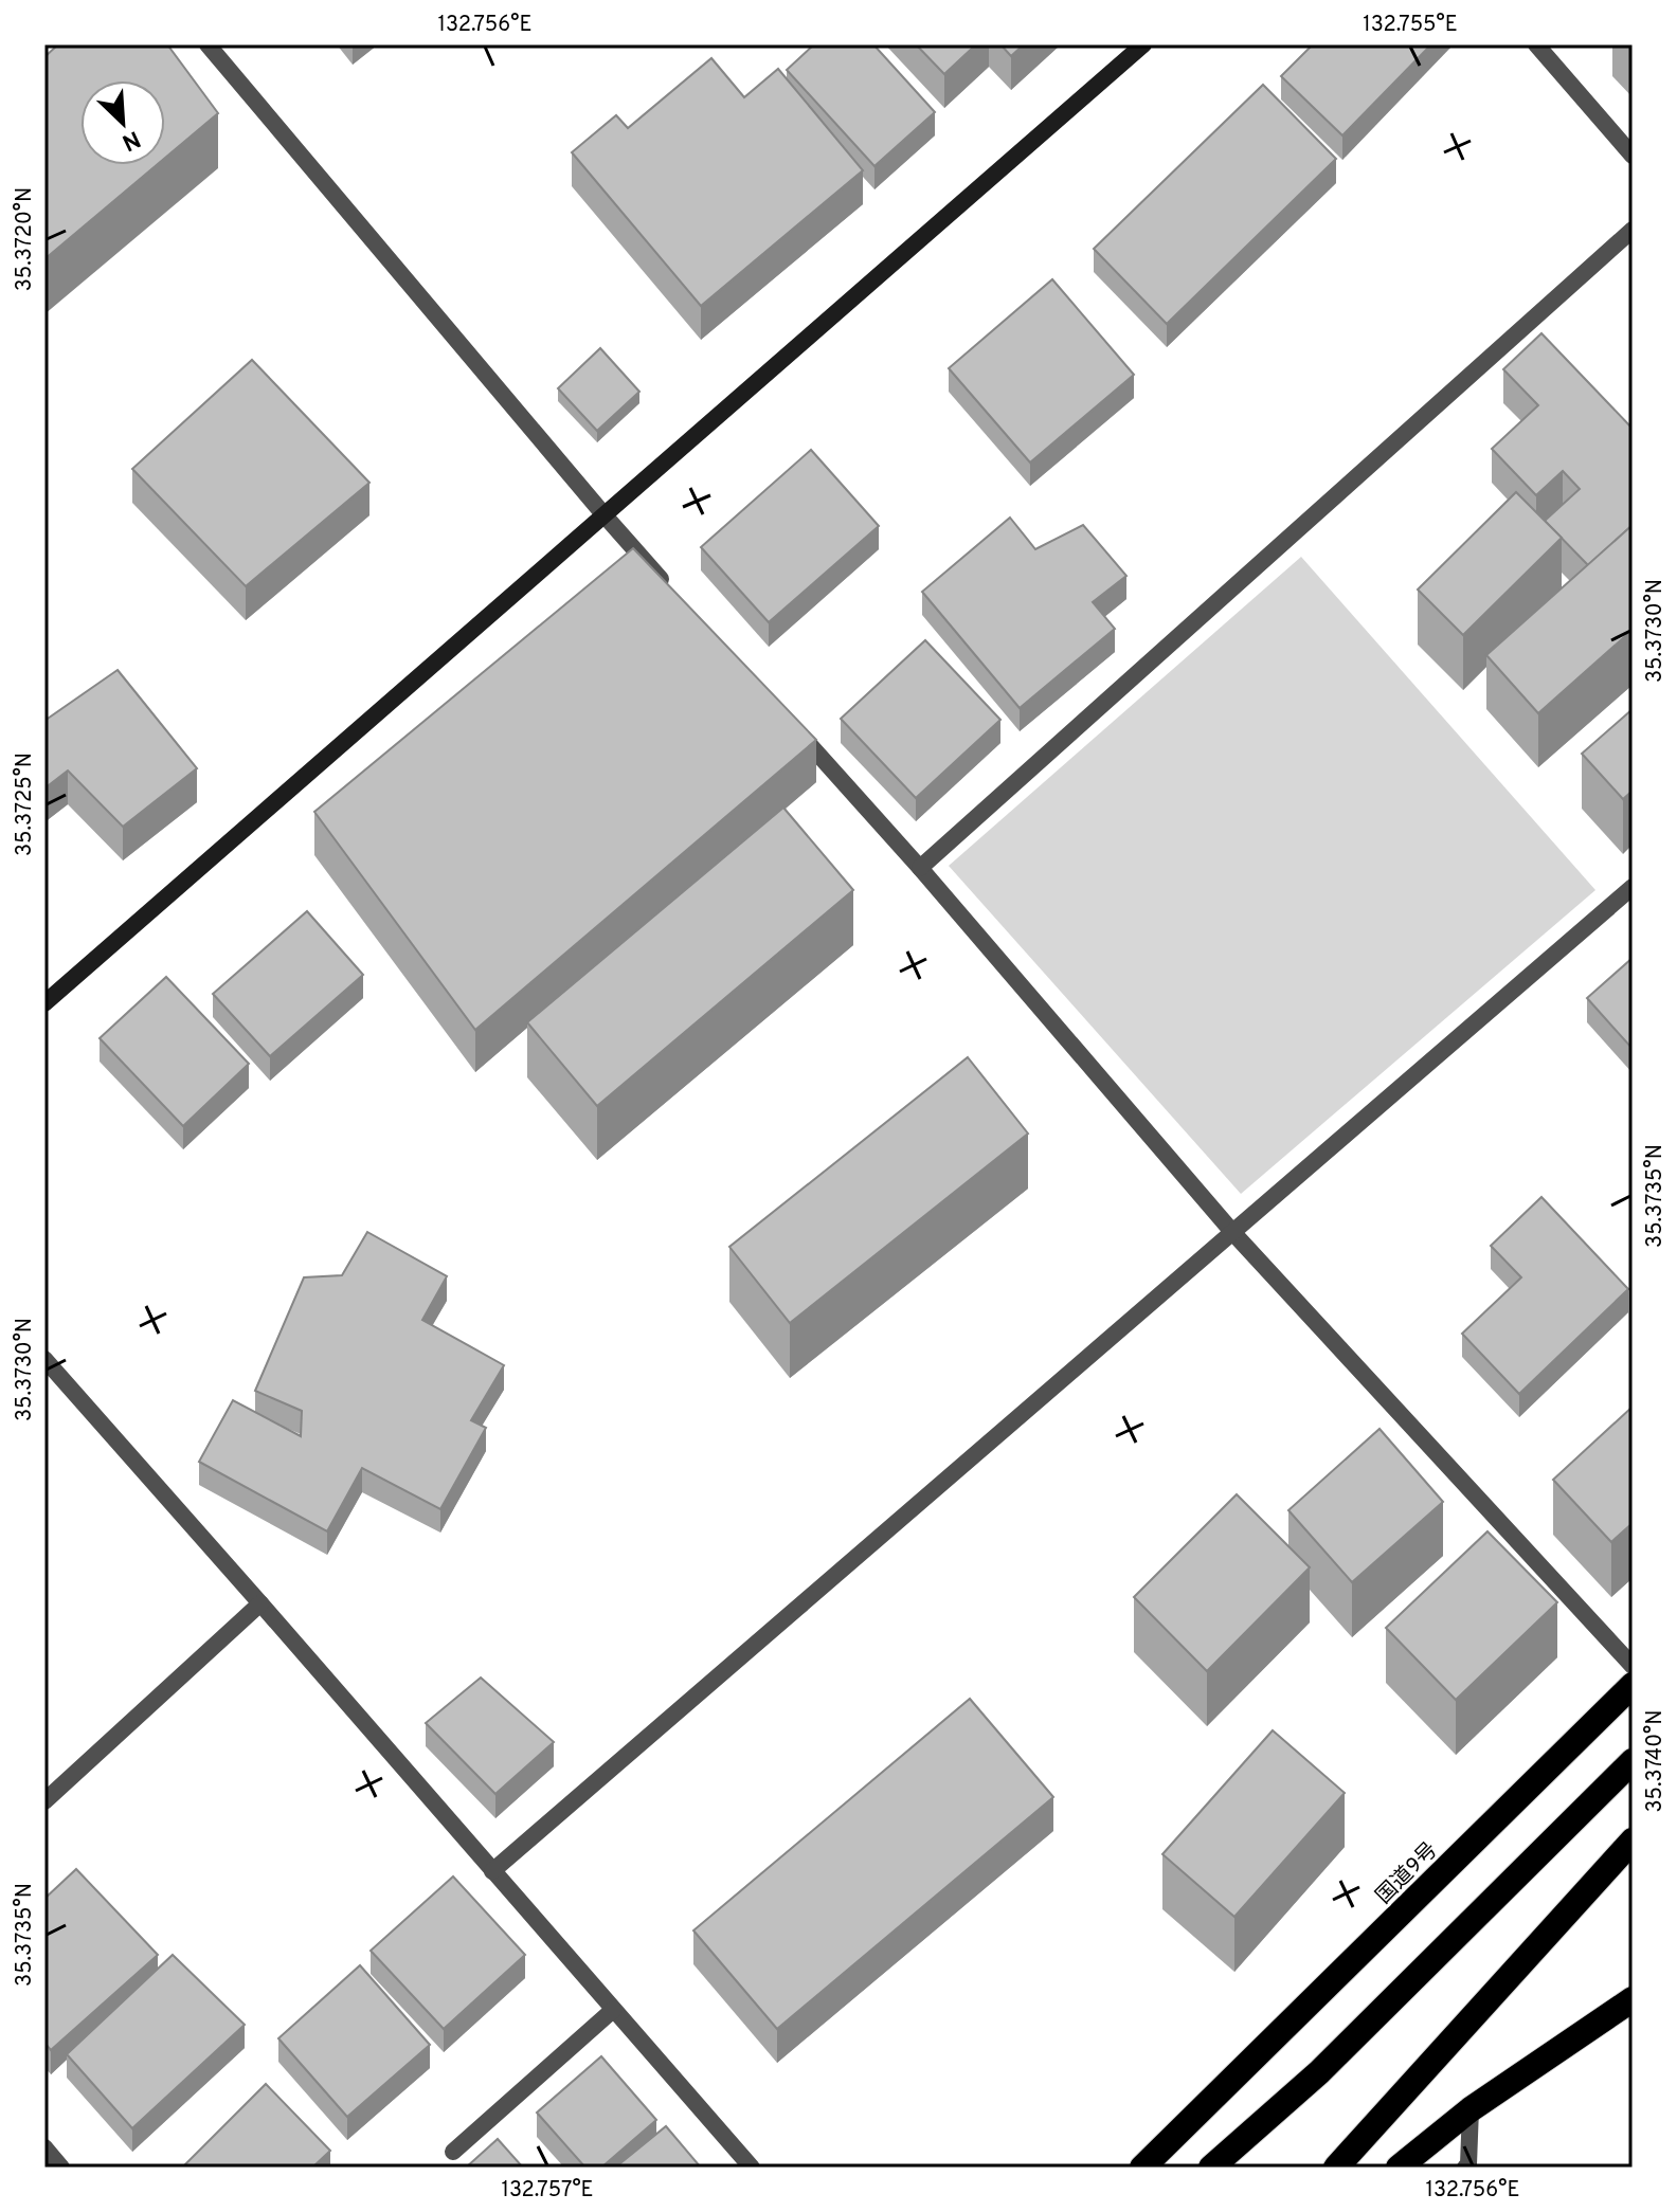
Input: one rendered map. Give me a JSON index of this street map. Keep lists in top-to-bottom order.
{
  "streets": {
    "highway": ["国道9号"]
  },
  "north": "bottom right",
  "coordinates": [
    "132.756°E",
    "132.755°E",
    "35.3720°N",
    "35.3730°N",
    "35.3725°N",
    "35.3735°N",
    "35.3740°N",
    "132.757°E"
  ]
}
